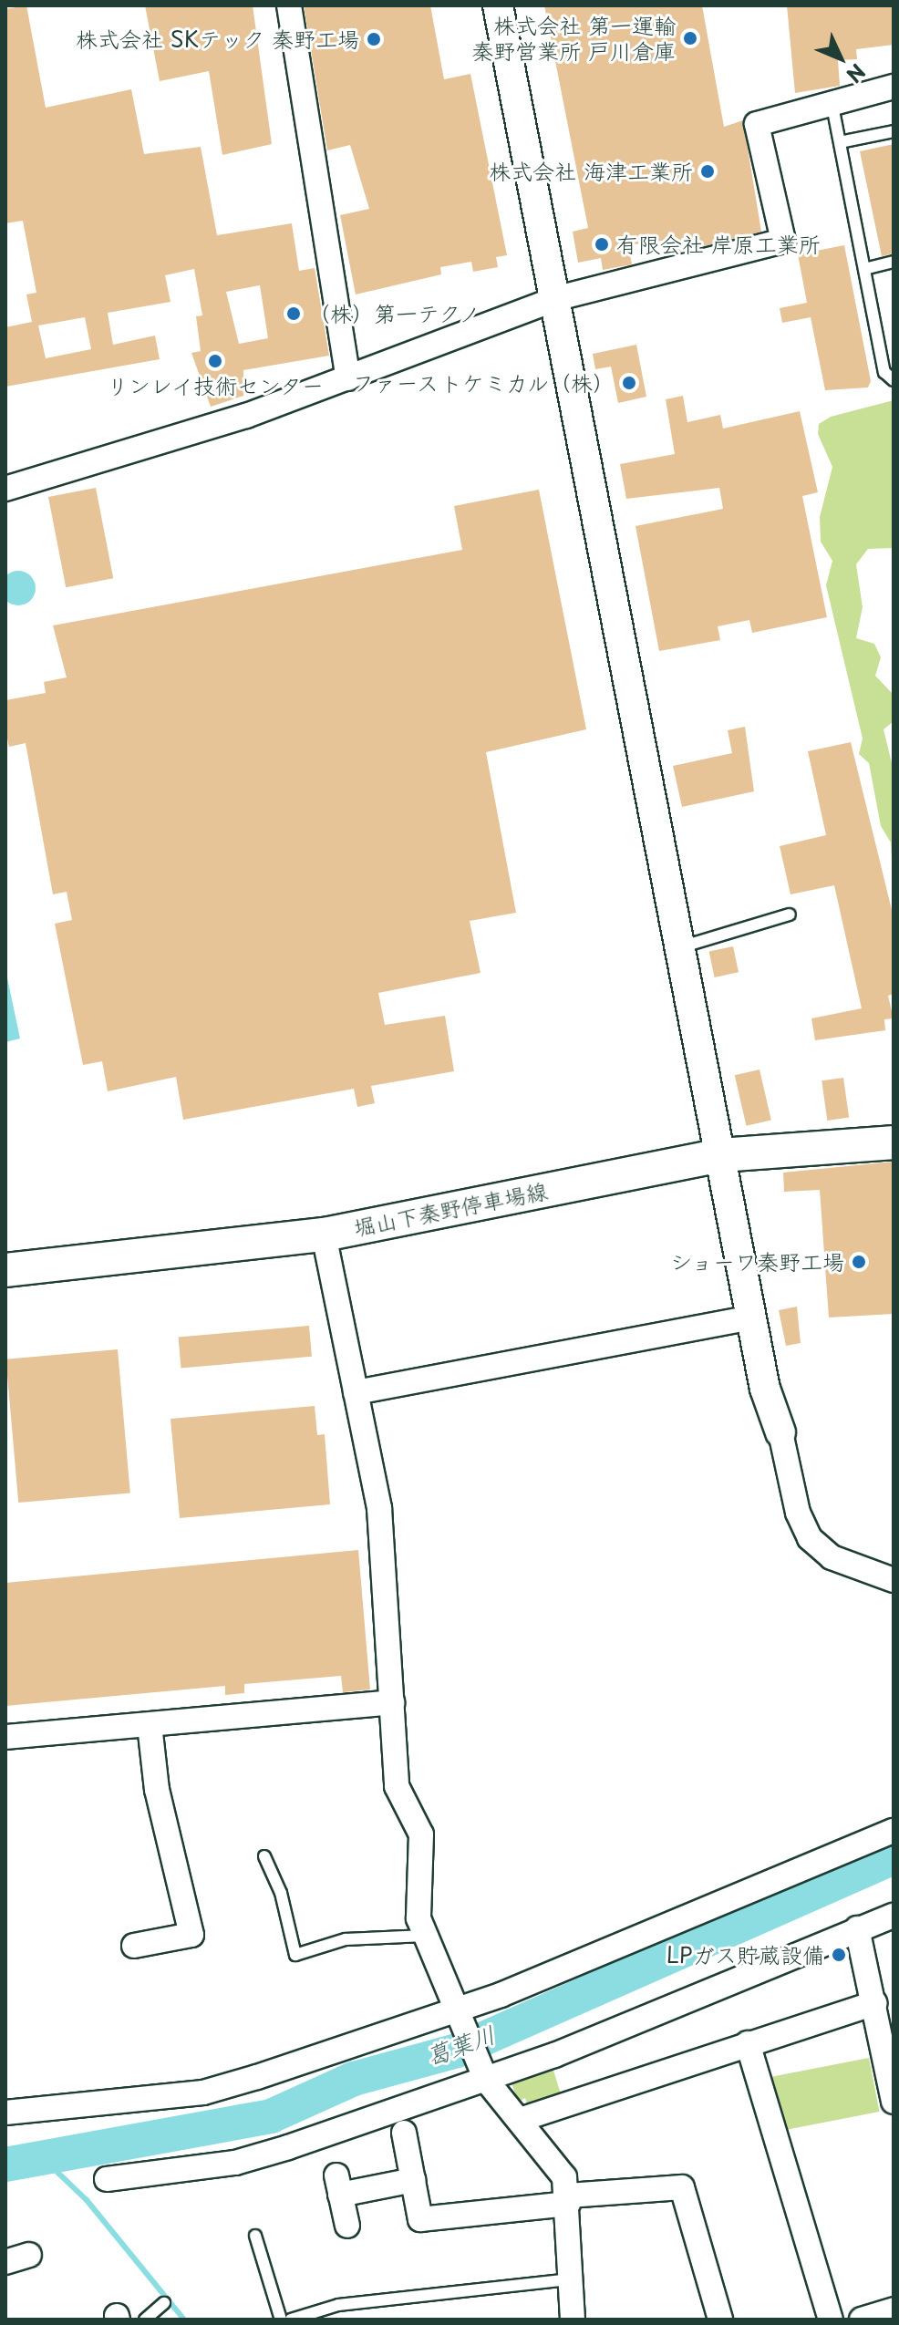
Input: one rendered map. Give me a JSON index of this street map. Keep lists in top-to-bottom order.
{
  "streets": {
    "main road": ["堀山下秦野停車場線"]
  },
  "water": ["葛葉川"],
  "places": [
    "株式会社 第一運輸 秦野営業所 戸川倉庫",
    "株式会社 SKテック 秦野工場",
    "株式会社 海津工業所",
    "有限会社 岸原工業所",
    "（株）第一テクノ",
    "リンレイ技術センター",
    "ファーストケミカル（株）",
    "ショーワ秦野工場",
    "LPガス貯蔵設備"
  ],
  "north": "bottom right"
}
